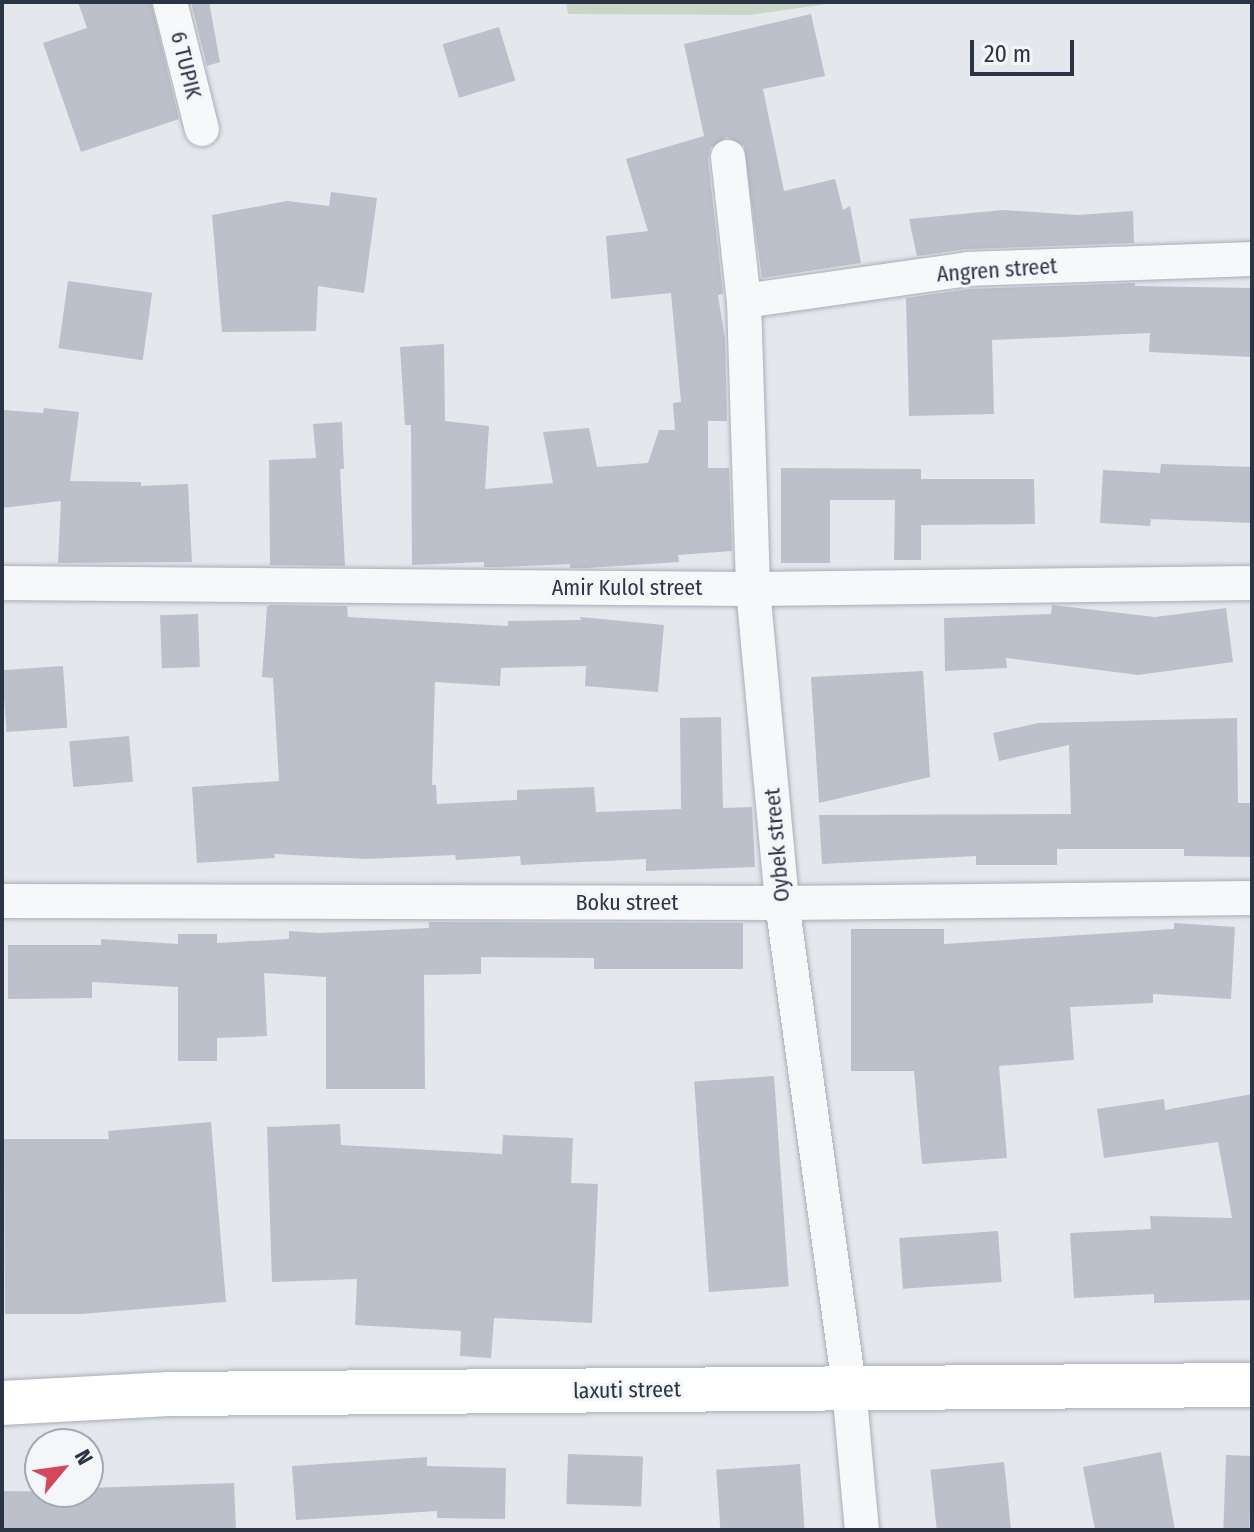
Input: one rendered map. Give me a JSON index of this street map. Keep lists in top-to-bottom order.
{
  "streets": {
    "street": [
      "6 TUPIK",
      "Angren street",
      "Amir Kulol street",
      "Oybek street",
      "Boku street",
      "laxuti street"
    ]
  },
  "crossings": [
    ["Angren street", "Oybek street"],
    ["Amir Kulol street", "Oybek street"],
    ["Oybek street", "Boku street"],
    ["Oybek street", "laxuti street"]
  ],
  "scale_bar": "20 m",
  "north": "top right"
}
